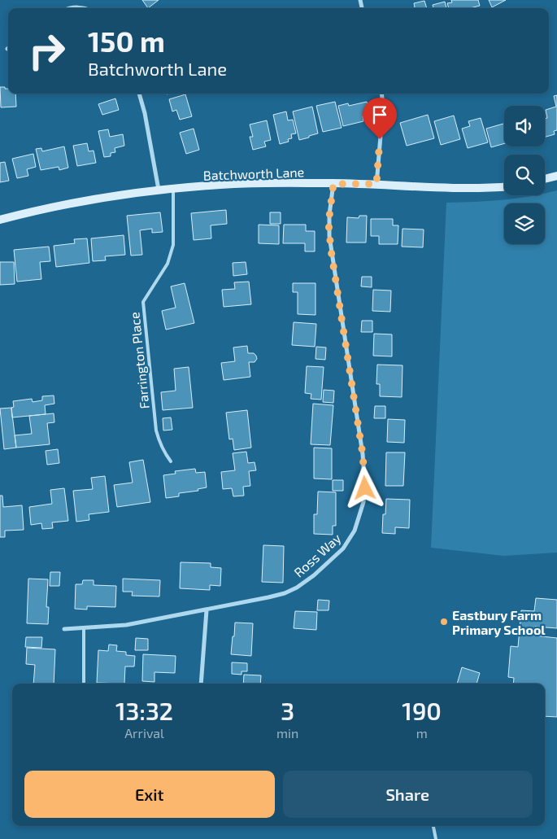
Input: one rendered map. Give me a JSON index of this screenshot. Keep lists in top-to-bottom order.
{
  "streets": {
    "street": ["Batchworth Lane", "Ross Way"],
    "lane": ["Farrington Place"]
  },
  "crossings": [
    ["Batchworth Lane", "Farrington Place"],
    ["Batchworth Lane", "Ross Way"]
  ],
  "places": ["Eastbury Farm Primary School"],
  "page": {
    "turn": ["150 m", "Batchworth Lane"],
    "eta": [
      "13:32",
      "Arrival",
      "3",
      "min",
      "190",
      "m"
    ],
    "buttons": ["Exit", "Share"]
  }
}
